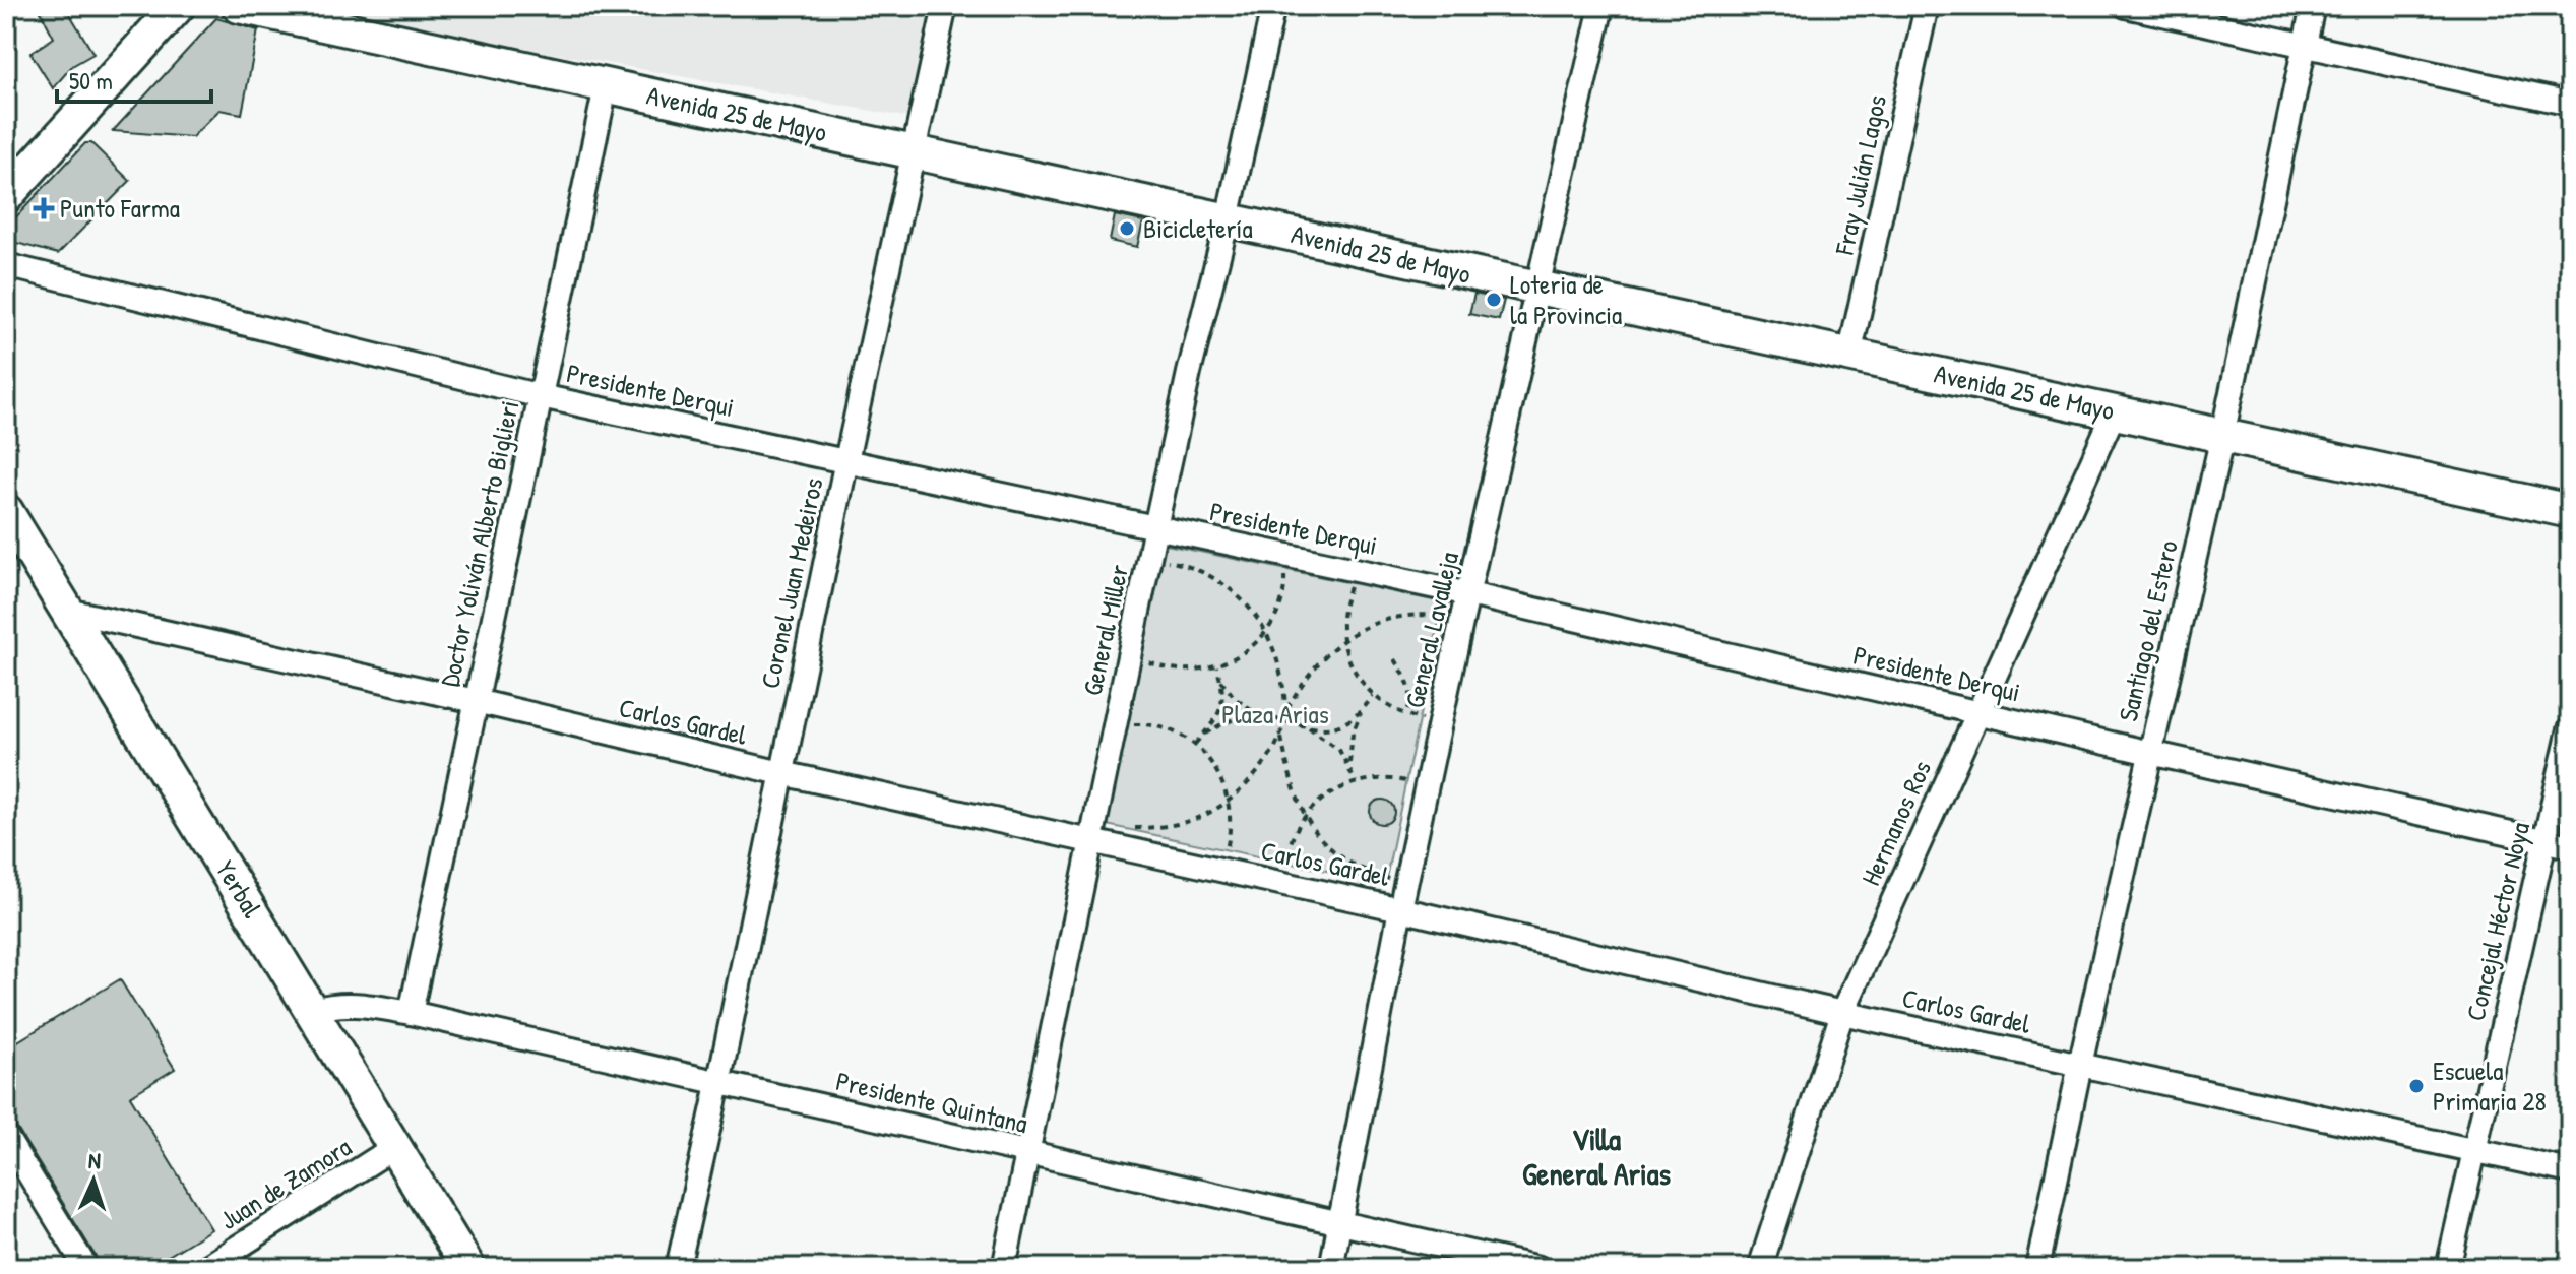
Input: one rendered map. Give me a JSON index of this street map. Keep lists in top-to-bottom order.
{
  "streets": {
    "main road": ["Avenida 25 de Mayo", "Yerbal"],
    "street": [
      "Fray Julián Lagos",
      "Presidente Derqui",
      "Doctor Yoliván Alberto Biglieri",
      "Coronel Juan Medeiros",
      "General Miller",
      "General Lavalleja",
      "Santiago del Estero",
      "Carlos Gardel",
      "Hermanos Ros",
      "Concejal Héctor Noya",
      "Presidente Quintana",
      "Juan de Zamora"
    ]
  },
  "crossings": [
    ["Avenida 25 de Mayo", "Fray Julián Lagos"],
    ["Avenida 25 de Mayo", "Doctor Yoliván Alberto Biglieri"],
    ["Avenida 25 de Mayo", "Coronel Juan Medeiros"],
    ["Avenida 25 de Mayo", "General Miller"],
    ["Avenida 25 de Mayo", "General Lavalleja"],
    ["Avenida 25 de Mayo", "Santiago del Estero"],
    ["Avenida 25 de Mayo", "Hermanos Ros"],
    ["Presidente Derqui", "Doctor Yoliván Alberto Biglieri"],
    ["Presidente Derqui", "Coronel Juan Medeiros"],
    ["Presidente Derqui", "General Miller"],
    ["Presidente Derqui", "General Lavalleja"],
    ["Presidente Derqui", "Santiago del Estero"],
    ["Presidente Derqui", "Hermanos Ros"],
    ["Presidente Derqui", "Concejal Héctor Noya"],
    ["Doctor Yoliván Alberto Biglieri", "Carlos Gardel"],
    ["Doctor Yoliván Alberto Biglieri", "Presidente Quintana"],
    ["Coronel Juan Medeiros", "Carlos Gardel"],
    ["Coronel Juan Medeiros", "Presidente Quintana"],
    ["General Miller", "Carlos Gardel"],
    ["General Miller", "Presidente Quintana"],
    ["General Lavalleja", "Carlos Gardel"],
    ["General Lavalleja", "Presidente Quintana"],
    ["Santiago del Estero", "Carlos Gardel"],
    ["Carlos Gardel", "Hermanos Ros"],
    ["Carlos Gardel", "Yerbal"],
    ["Carlos Gardel", "Concejal Héctor Noya"],
    ["Yerbal", "Presidente Quintana"],
    ["Yerbal", "Juan de Zamora"]
  ],
  "districts": ["Villa General Arias"],
  "parks": ["Plaza Arias"],
  "places": {
    "health": ["Punto Farma"],
    "other": ["Bicicletería", "Loteria de la Provincia", "Escuela Primaria 28"]
  },
  "scale_bar": "50 m",
  "north": "top"
}
